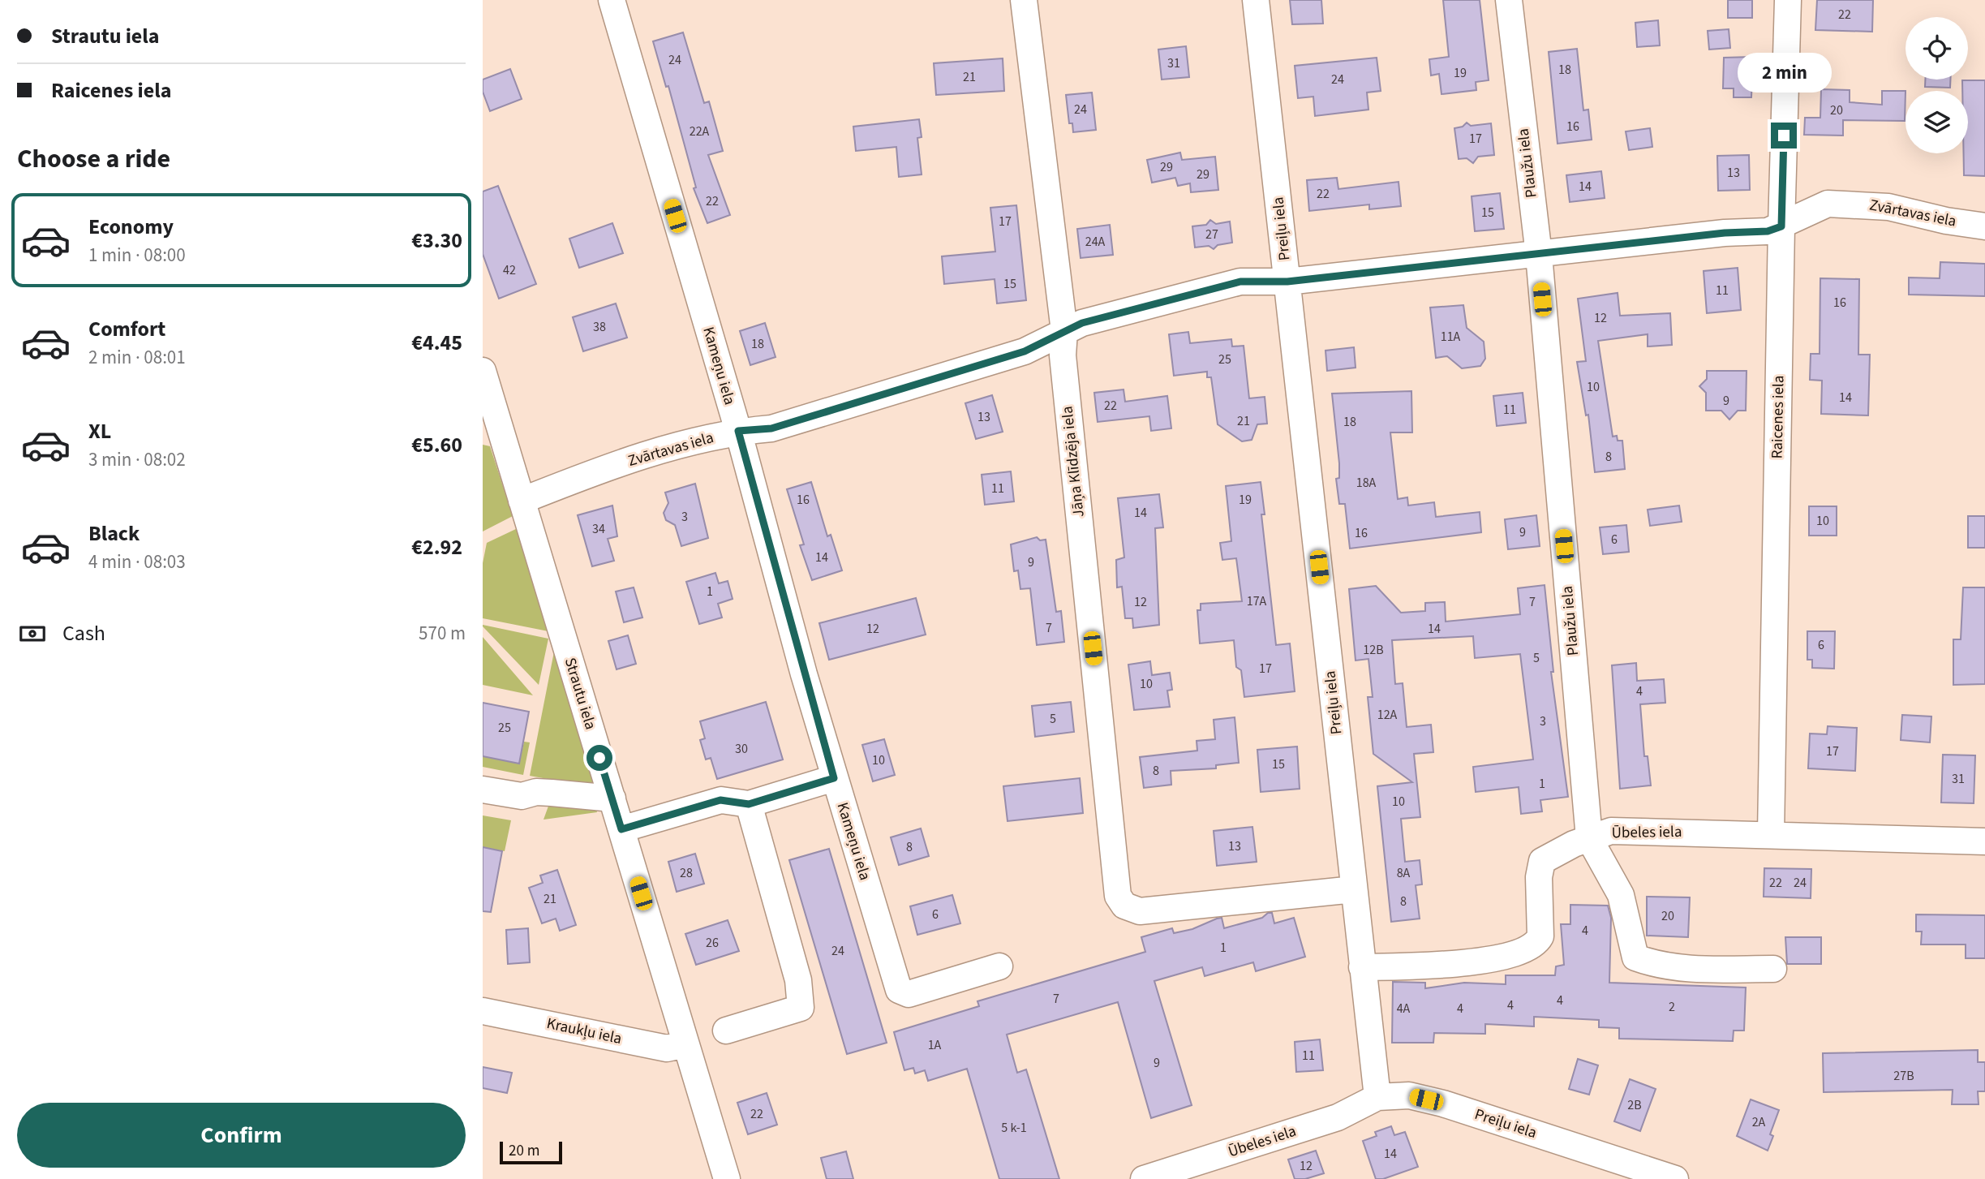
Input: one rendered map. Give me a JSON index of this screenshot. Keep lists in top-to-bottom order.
{
  "streets": {
    "street": [
      "Plaužu iela",
      "Zvārtavas iela",
      "Preiļu iela",
      "Kameņu iela",
      "Raicenes iela",
      "Jāņa Klīdzēja iela",
      "Strautu iela",
      "Ūbeles iela",
      "Kraukļu iela"
    ]
  },
  "crossings": [
    ["Plaužu iela", "Zvārtavas iela"],
    ["Plaužu iela", "Ūbeles iela"],
    ["Zvārtavas iela", "Preiļu iela"],
    ["Zvārtavas iela", "Kameņu iela"],
    ["Zvārtavas iela", "Raicenes iela"],
    ["Zvārtavas iela", "Jāņa Klīdzēja iela"],
    ["Zvārtavas iela", "Strautu iela"],
    ["Preiļu iela", "Jāņa Klīdzēja iela"],
    ["Preiļu iela", "Ūbeles iela"],
    ["Raicenes iela", "Ūbeles iela"],
    ["Strautu iela", "Kraukļu iela"]
  ],
  "house_numbers": [
    "22",
    "24",
    "31",
    "18",
    "19",
    "21",
    "24",
    "24",
    "20",
    "16",
    "22A",
    "17",
    "29",
    "13",
    "29",
    "14",
    "22",
    "22",
    "15",
    "17",
    "27",
    "24A",
    "42",
    "15",
    "11",
    "16",
    "12",
    "38",
    "11A",
    "18",
    "25",
    "10",
    "14",
    "9",
    "22",
    "11",
    "13",
    "21",
    "18",
    "8",
    "18A",
    "11",
    "16",
    "19",
    "14",
    "3",
    "10",
    "34",
    "9",
    "16",
    "6",
    "14",
    "9",
    "1",
    "17A",
    "12",
    "7",
    "7",
    "12",
    "14",
    "6",
    "12B",
    "5",
    "17",
    "10",
    "4",
    "12A",
    "5",
    "3",
    "25",
    "30",
    "17",
    "10",
    "15",
    "8",
    "31",
    "1",
    "10",
    "13",
    "8",
    "28",
    "8A",
    "22",
    "24",
    "21",
    "8",
    "6",
    "20",
    "4",
    "26",
    "1",
    "24",
    "7",
    "4",
    "4",
    "2",
    "4A",
    "4",
    "1A",
    "11",
    "9",
    "27B",
    "2B",
    "22",
    "2A",
    "5 k-1",
    "14",
    "12"
  ],
  "scale_bar": "20 m",
  "page": {
    "banner": ["Strautu iela", "Raicenes iela"],
    "bubble": "2 min",
    "heading": "Choose a ride",
    "list": [
      {
        "name": "Economy",
        "note": "1 min · 08:00",
        "value": "€3.30"
      },
      {
        "name": "Comfort",
        "note": "2 min · 08:01",
        "value": "€4.45"
      },
      {
        "name": "XL",
        "note": "3 min · 08:02",
        "value": "€5.60"
      },
      {
        "name": "Black",
        "note": "4 min · 08:03",
        "value": "€2.92"
      }
    ],
    "pay": ["Cash", "570 m"],
    "buttons": "Confirm",
    "scale": "20 m"
  }
}
